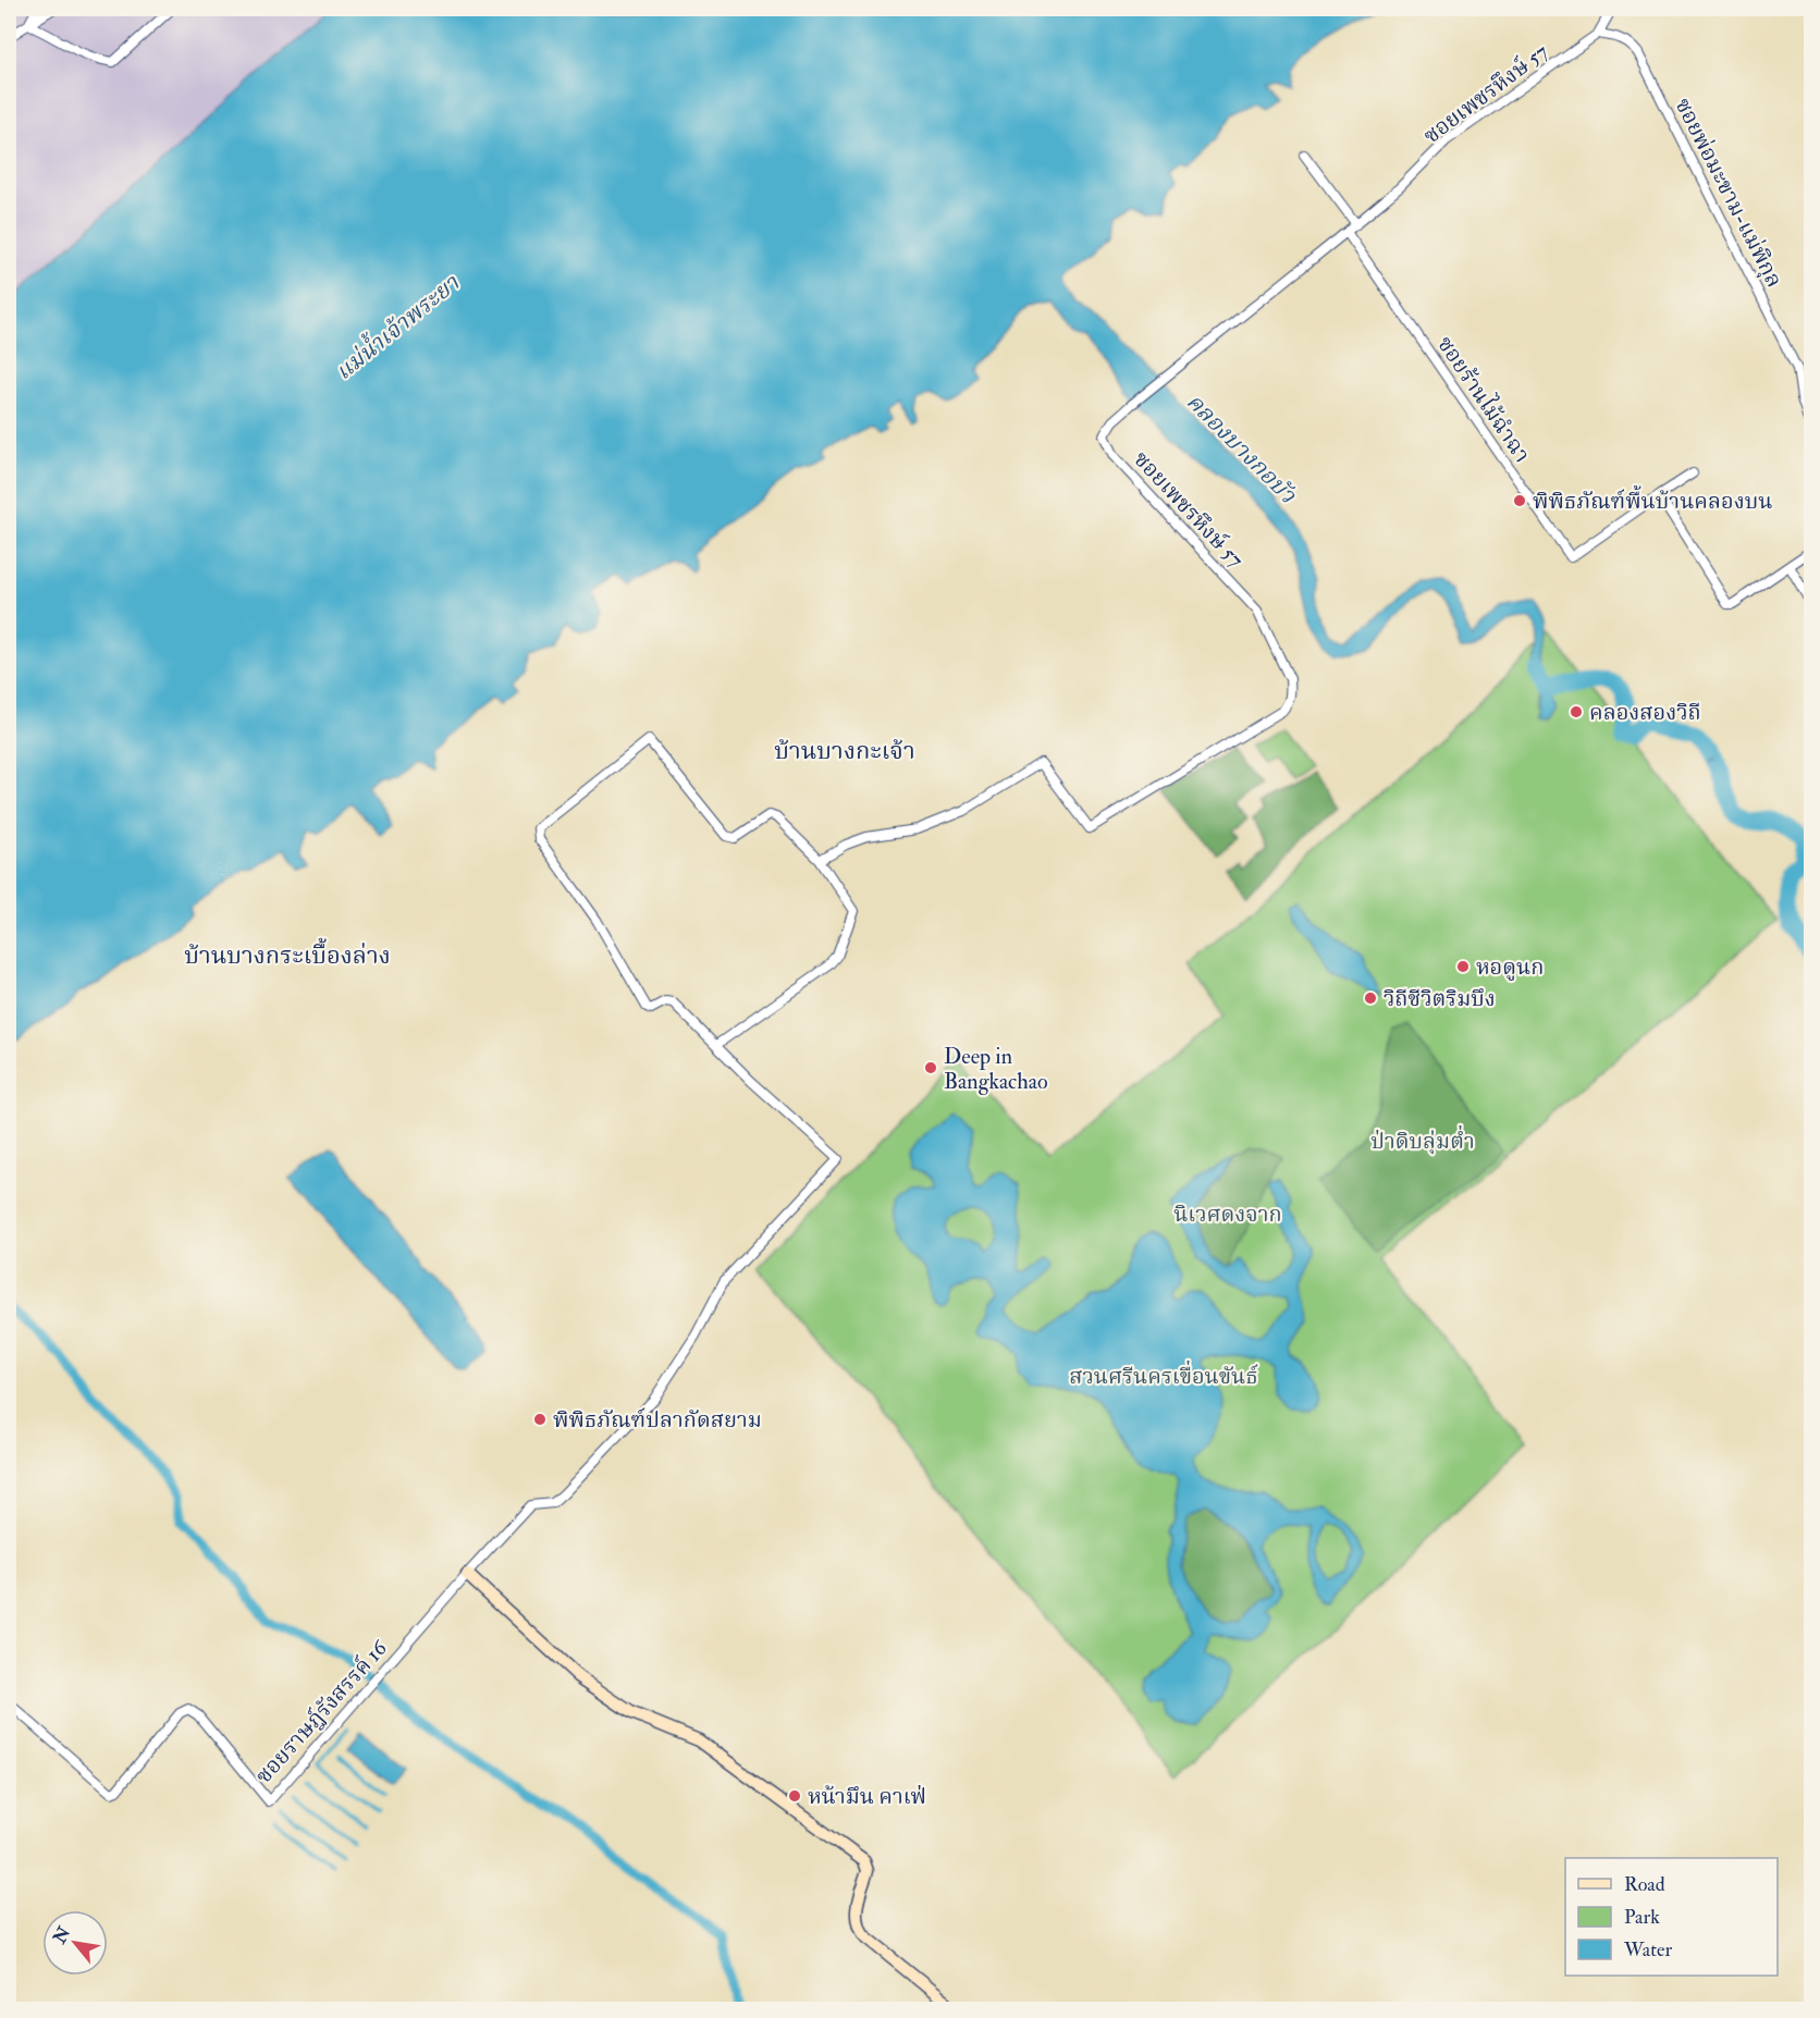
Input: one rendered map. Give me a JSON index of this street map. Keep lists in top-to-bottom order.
{
  "streets": {
    "street": [
      "ซอยเพชรหึงษ์ 57",
      "ซอยพ่อมะขาม-แม่พิกุล",
      "ซอยร้านไม้ฉำฉา",
      "ซอยราษฎ์รังสรรค์ 16"
    ]
  },
  "crossings": [
    ["ซอยเพชรหึงษ์ 57", "ซอยพ่อมะขาม-แม่พิกุล"],
    ["ซอยเพชรหึงษ์ 57", "ซอยร้านไม้ฉำฉา"]
  ],
  "districts": ["บ้านบางกะเจ้า", "บ้านบางกระเบื้องล่าง"],
  "water": ["แม่น้ำเจ้าพระยา", "คลองบางกอบัว"],
  "parks": ["ป่าดิบลุ่มต่ำ", "นิเวศดงจาก", "สวนศรีนครเขื่อนขันธ์"],
  "places": [
    "พิพิธภัณฑ์พื้นบ้านคลองบน",
    "คลองสองวิถี",
    "หอดูนก",
    "วิถีชีวิตริมบึง",
    "Deep in Bangkachao",
    "พิพิธภัณฑ์ปลากัดสยาม",
    "หน้ามึน คาเฟ่"
  ],
  "legend": ["Road", "Park", "Water"],
  "north": "top left"
}
